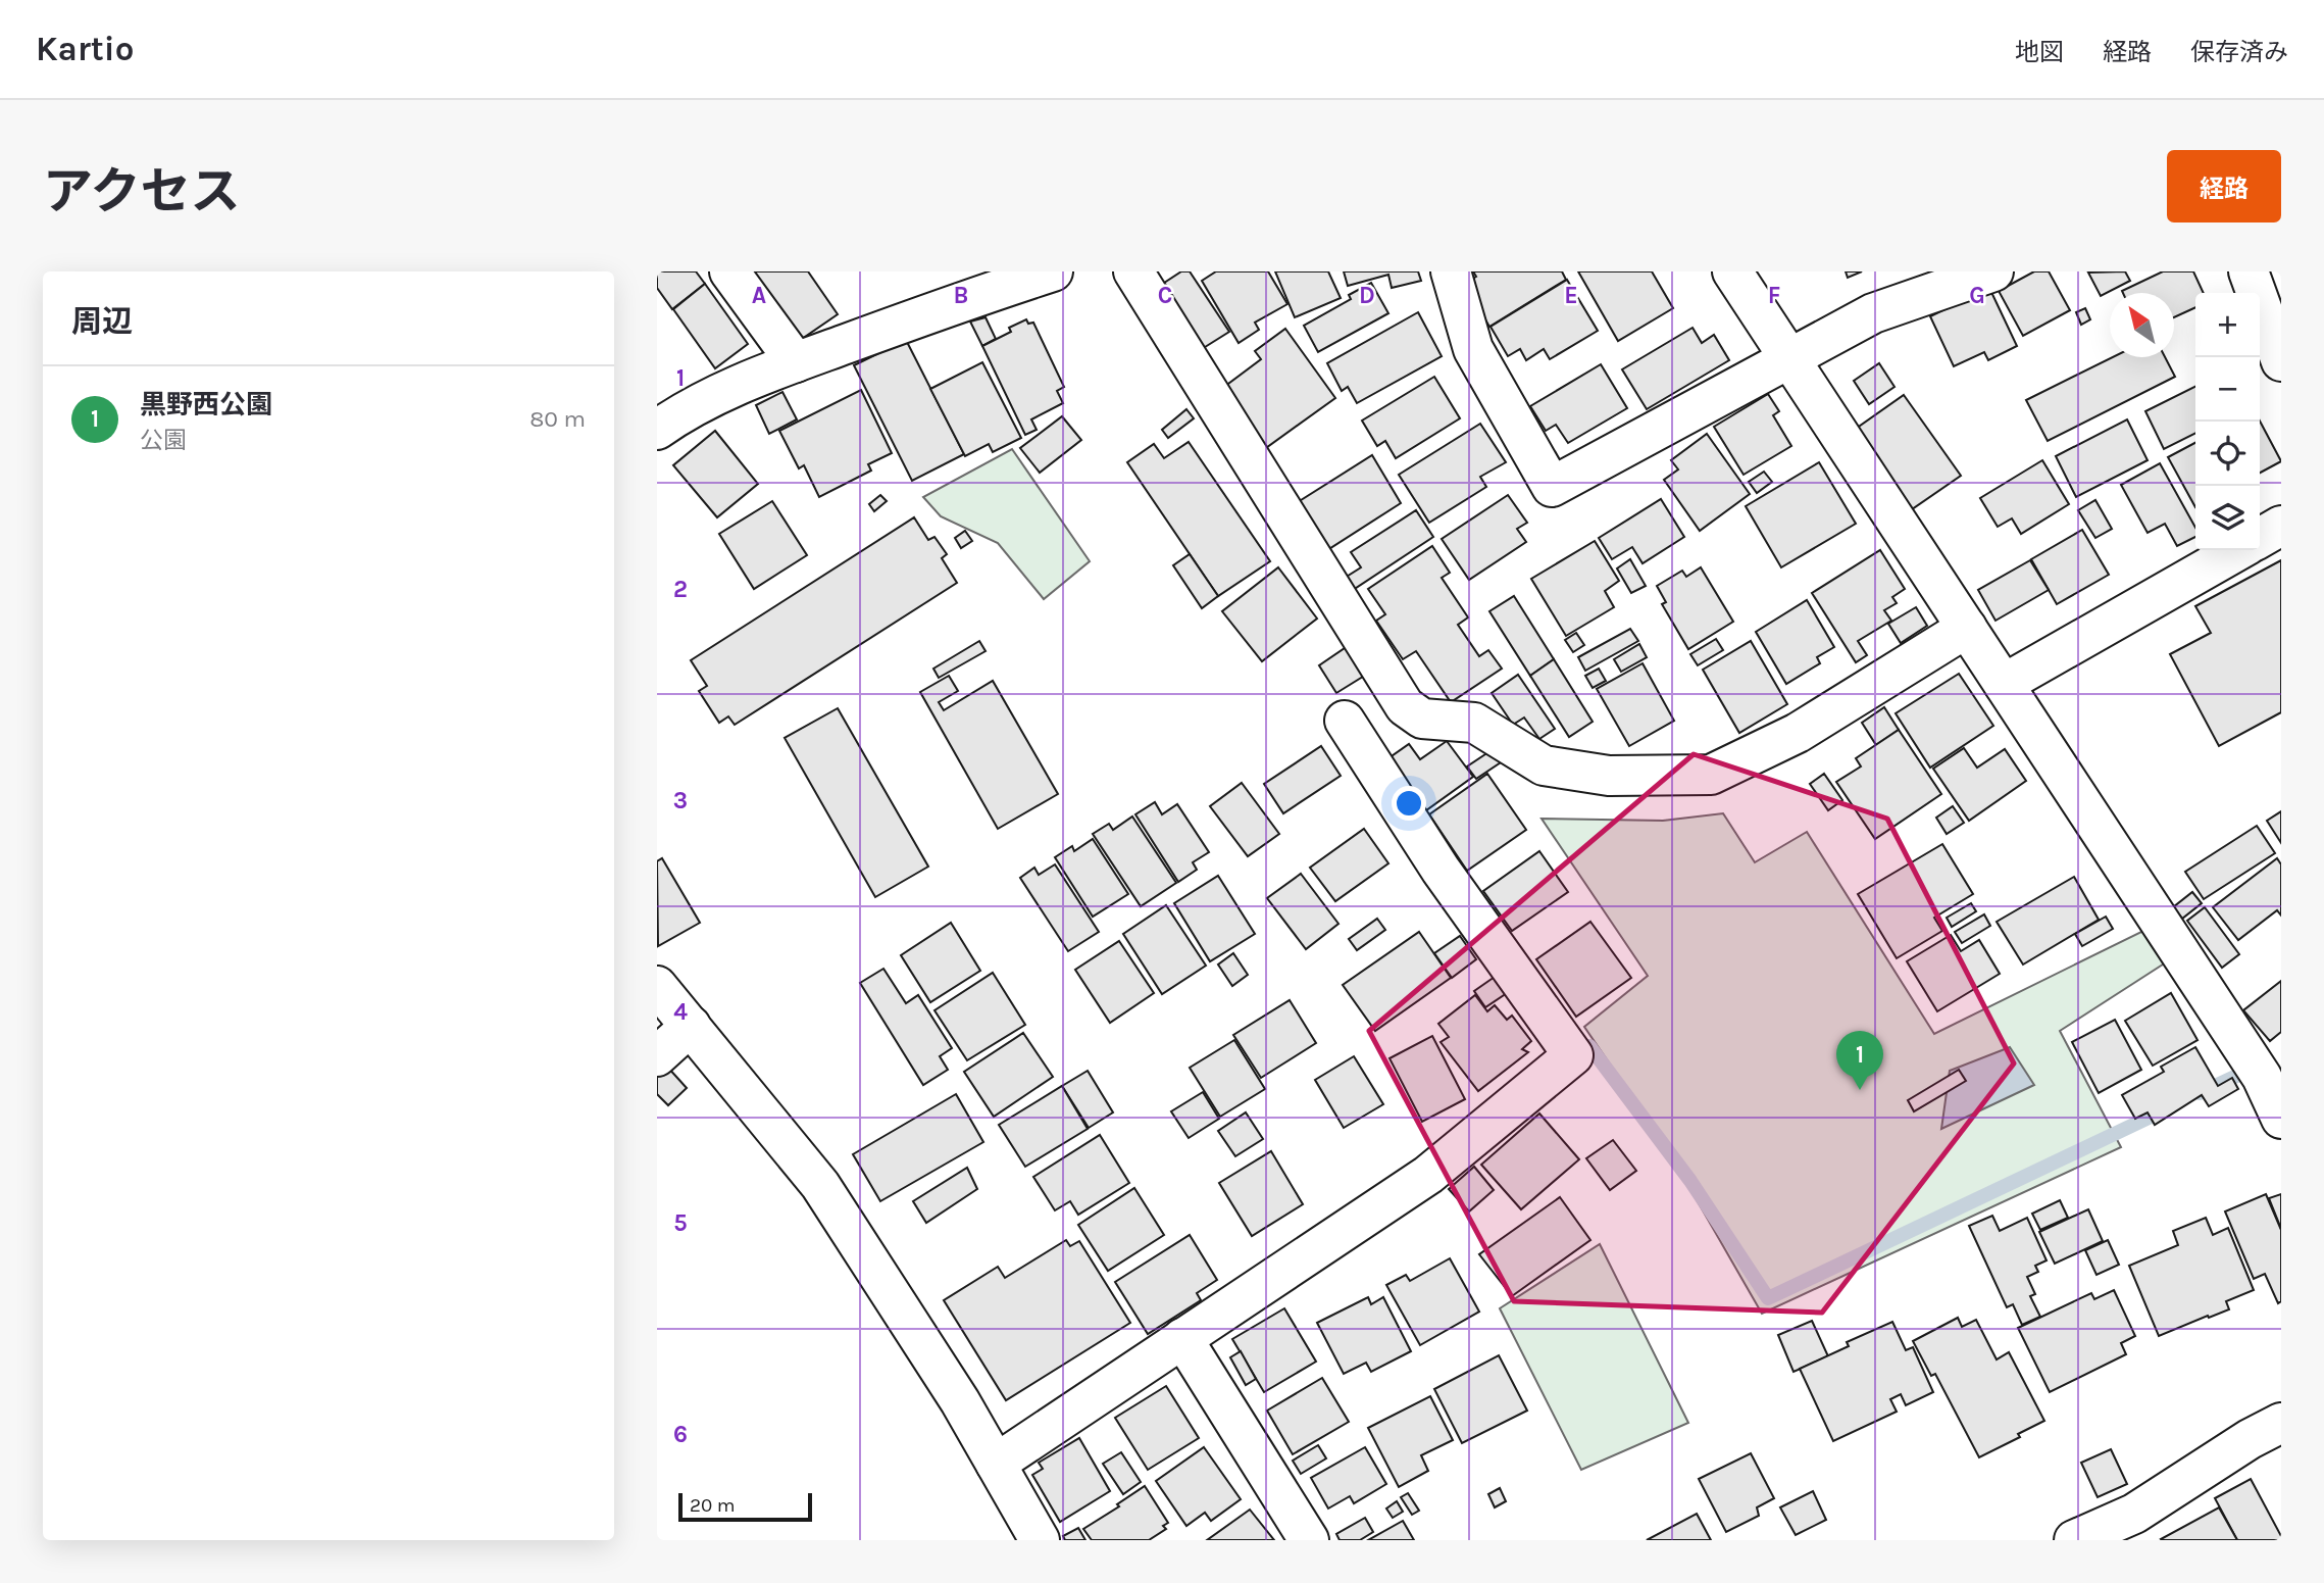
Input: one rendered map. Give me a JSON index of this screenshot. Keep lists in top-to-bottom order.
{
  "scale_bar": "20 m",
  "north": "top left",
  "page": {
    "header": "Kartio",
    "nav": ["地図", "経路", "保存済み"],
    "title": "アクセス",
    "buttons": "経路",
    "heading": "周辺",
    "map_buttons": ["+", "−"],
    "list": [
      {
        "mark": "1",
        "name": "黒野西公園",
        "note": "公園",
        "value": "80 m"
      }
    ],
    "pins": "1",
    "scale": "20 m"
  },
  "grid": {
    "columns": [
      "A",
      "B",
      "C",
      "D",
      "E",
      "F",
      "G"
    ],
    "rows": [
      "1",
      "2",
      "3",
      "4",
      "5",
      "6"
    ]
  }
}
